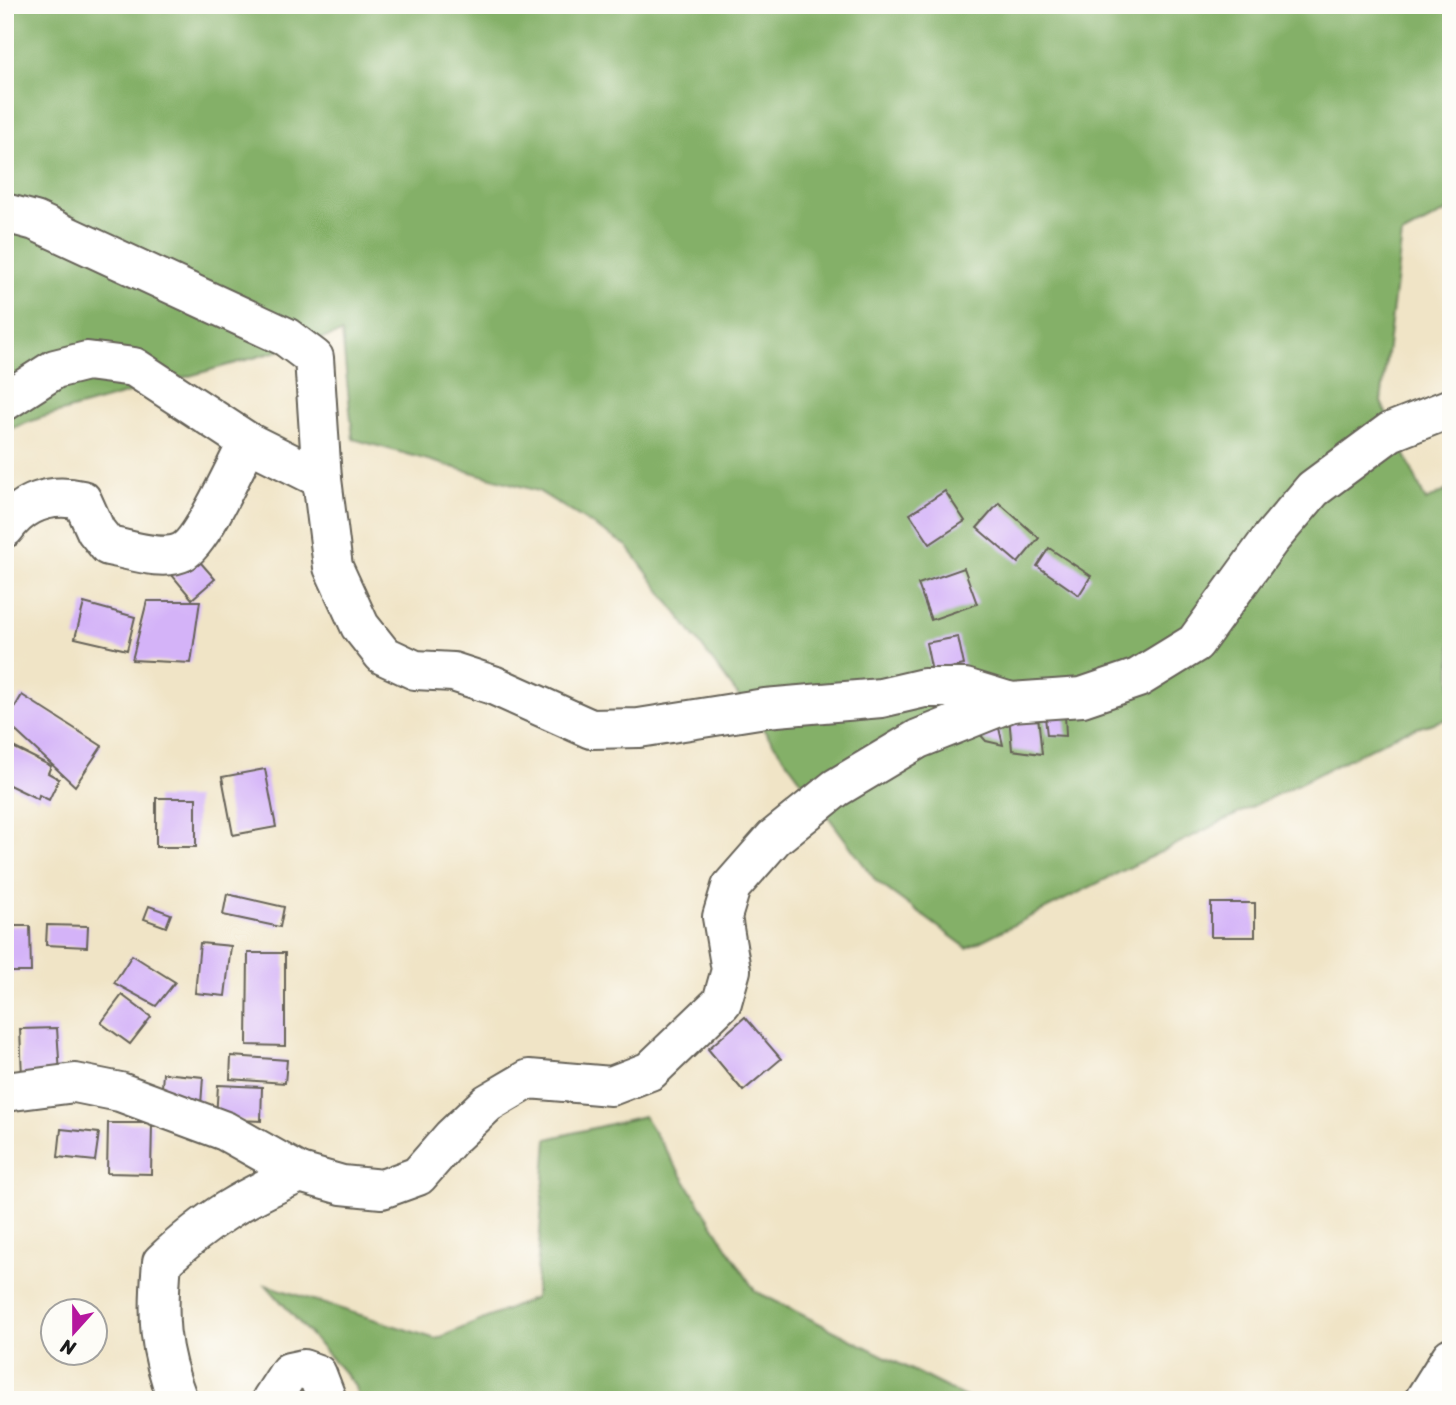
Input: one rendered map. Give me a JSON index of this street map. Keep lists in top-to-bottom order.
{
  "north": "bottom"
}
